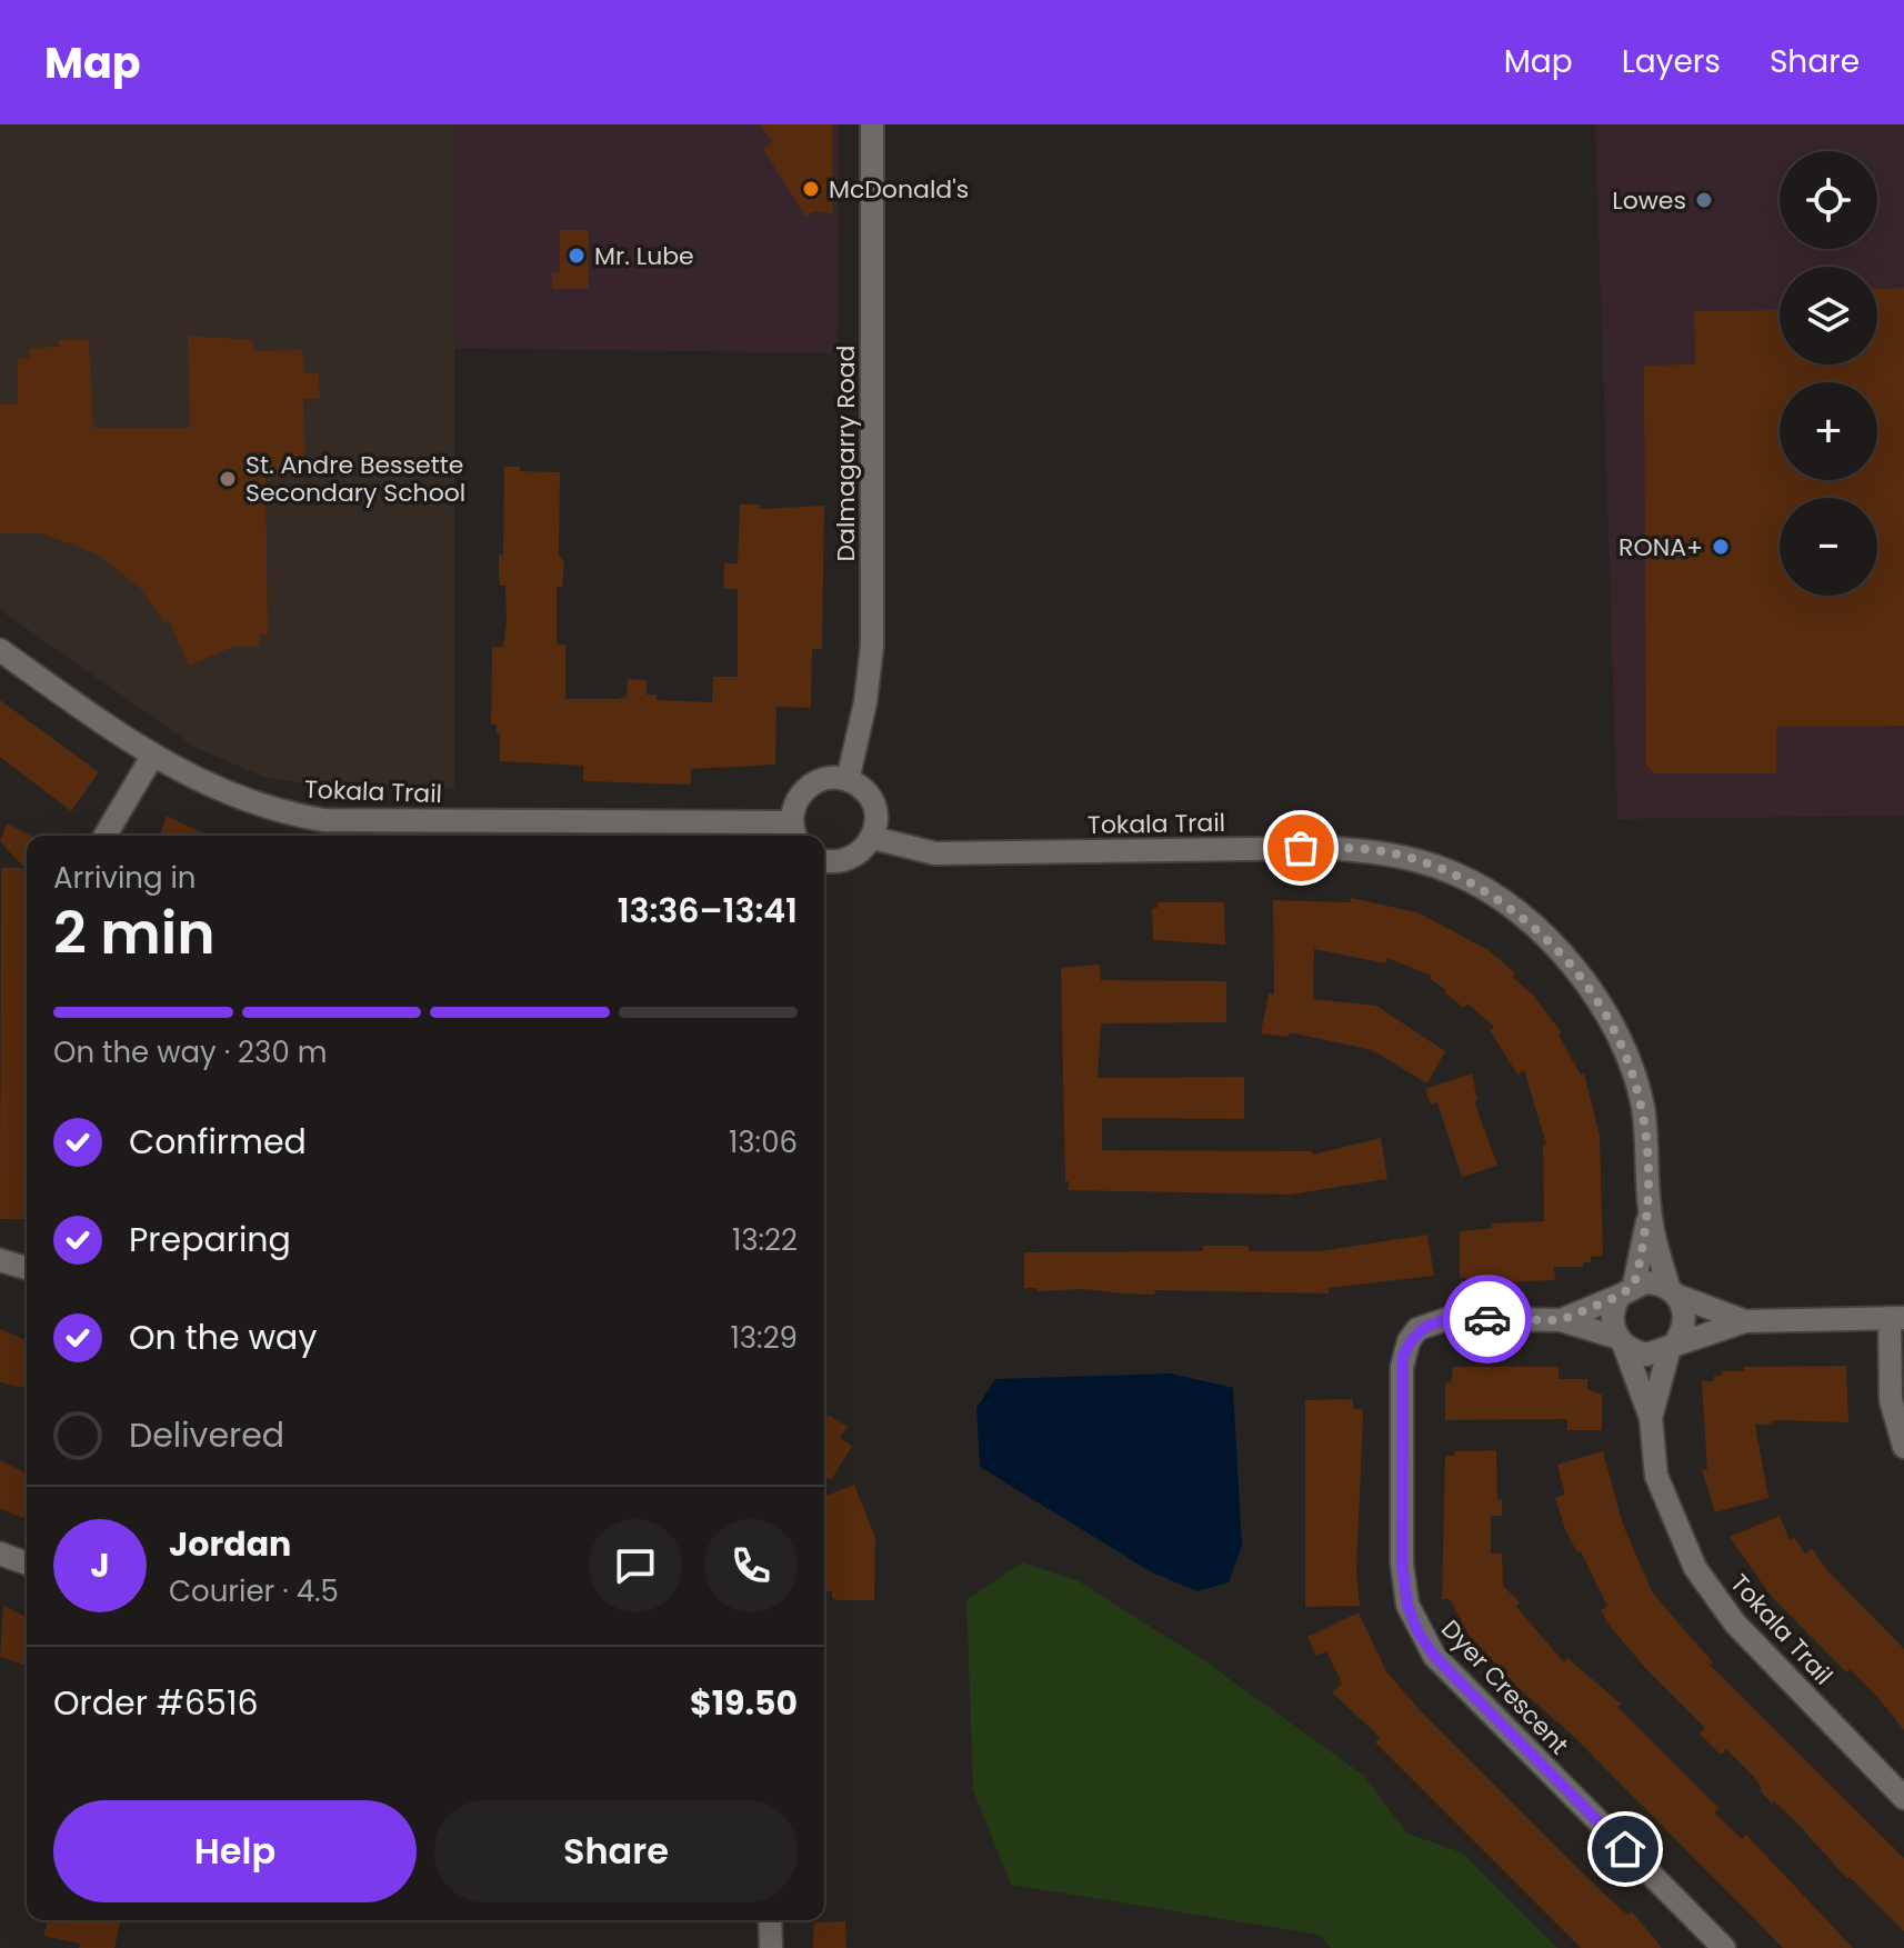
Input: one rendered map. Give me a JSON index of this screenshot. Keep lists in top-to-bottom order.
{
  "streets": {
    "street": ["Dalmagarry Road", "Tokala Trail", "Dyer Crescent"]
  },
  "crossings": [
    ["Tokala Trail", "Dyer Crescent"]
  ],
  "places": [
    "McDonald's",
    "Lowes",
    "Mr. Lube",
    "St. Andre Bessette Secondary School",
    "RONA+"
  ],
  "page": {
    "header": "Map",
    "nav": ["Map", "Layers", "Share"],
    "map_buttons": ["+", "−"],
    "heading": ["2 min", "Arriving in", "13:36–13:41"],
    "panel": [
      "Jordan",
      "Courier · 4.5",
      "Order #6516",
      "$19.50"
    ],
    "bar": "On the way · 230 m",
    "list": [
      ["Confirmed", "13:06"],
      ["Preparing", "13:22"],
      ["On the way", "13:29"],
      "Delivered"
    ],
    "round": "J",
    "buttons": ["Help", "Share"]
  }
}
